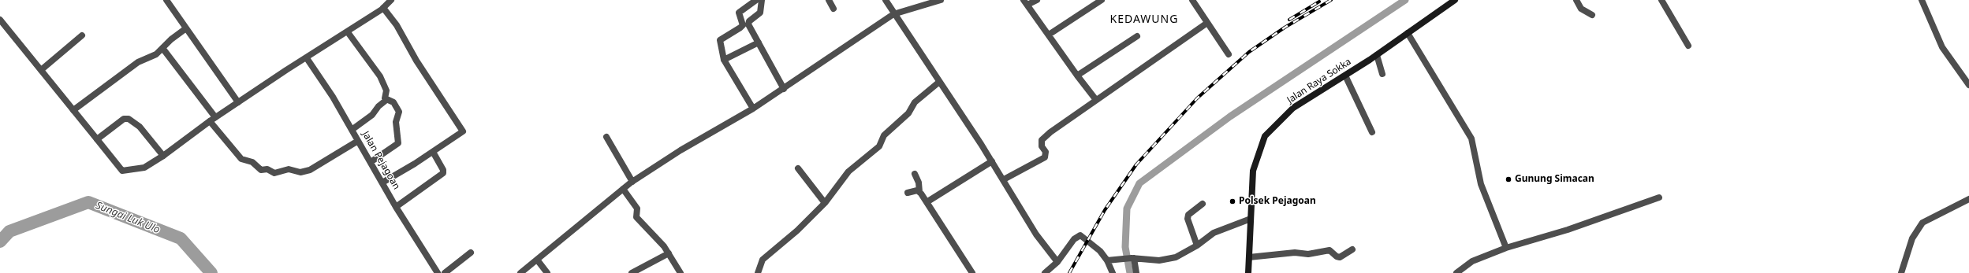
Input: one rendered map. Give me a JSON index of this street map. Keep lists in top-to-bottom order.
{
  "streets": {
    "main road": ["Jalan Raya Sokka"],
    "street": ["Jalan Pejagoan"]
  },
  "districts": ["KEDAWUNG"],
  "water": ["Sungai Luk Ulo"],
  "places": ["Gunung Simacan", "Polsek Pejagoan"]
}
